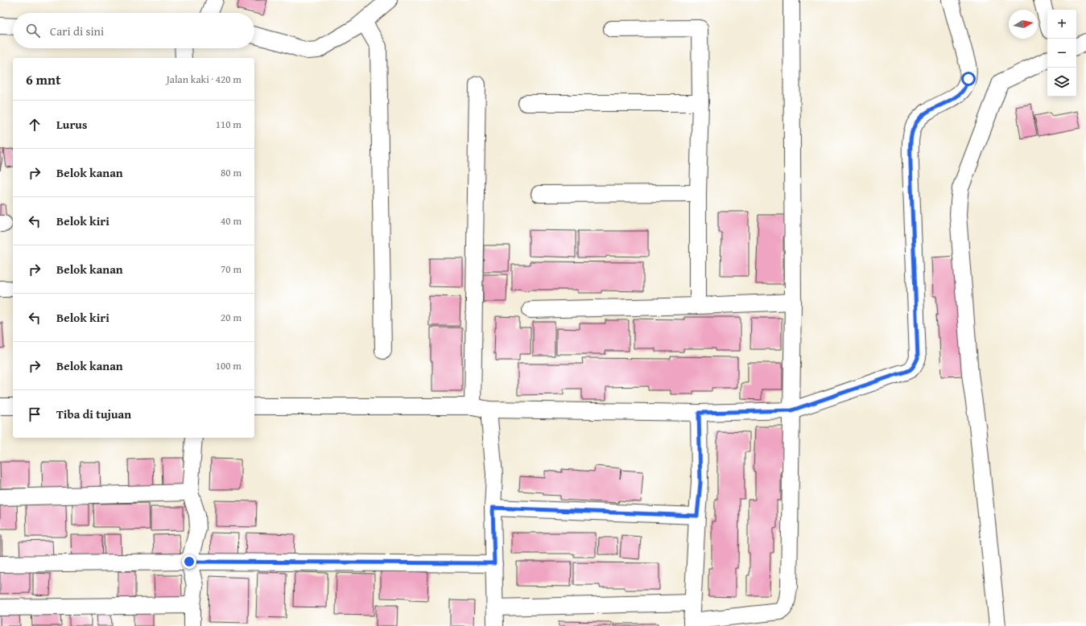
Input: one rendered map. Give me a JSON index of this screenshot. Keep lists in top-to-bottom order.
{
  "north": "right",
  "page": {
    "map_buttons": ["+", "−"],
    "search": "Cari di sini",
    "heading": ["6 mnt", "Jalan kaki · 420 m"],
    "list": [
      ["Lurus", "110 m"],
      ["Belok kanan", "80 m"],
      ["Belok kiri", "40 m"],
      ["Belok kanan", "70 m"],
      ["Belok kiri", "20 m"],
      ["Belok kanan", "100 m"],
      "Tiba di tujuan"
    ]
  }
}
